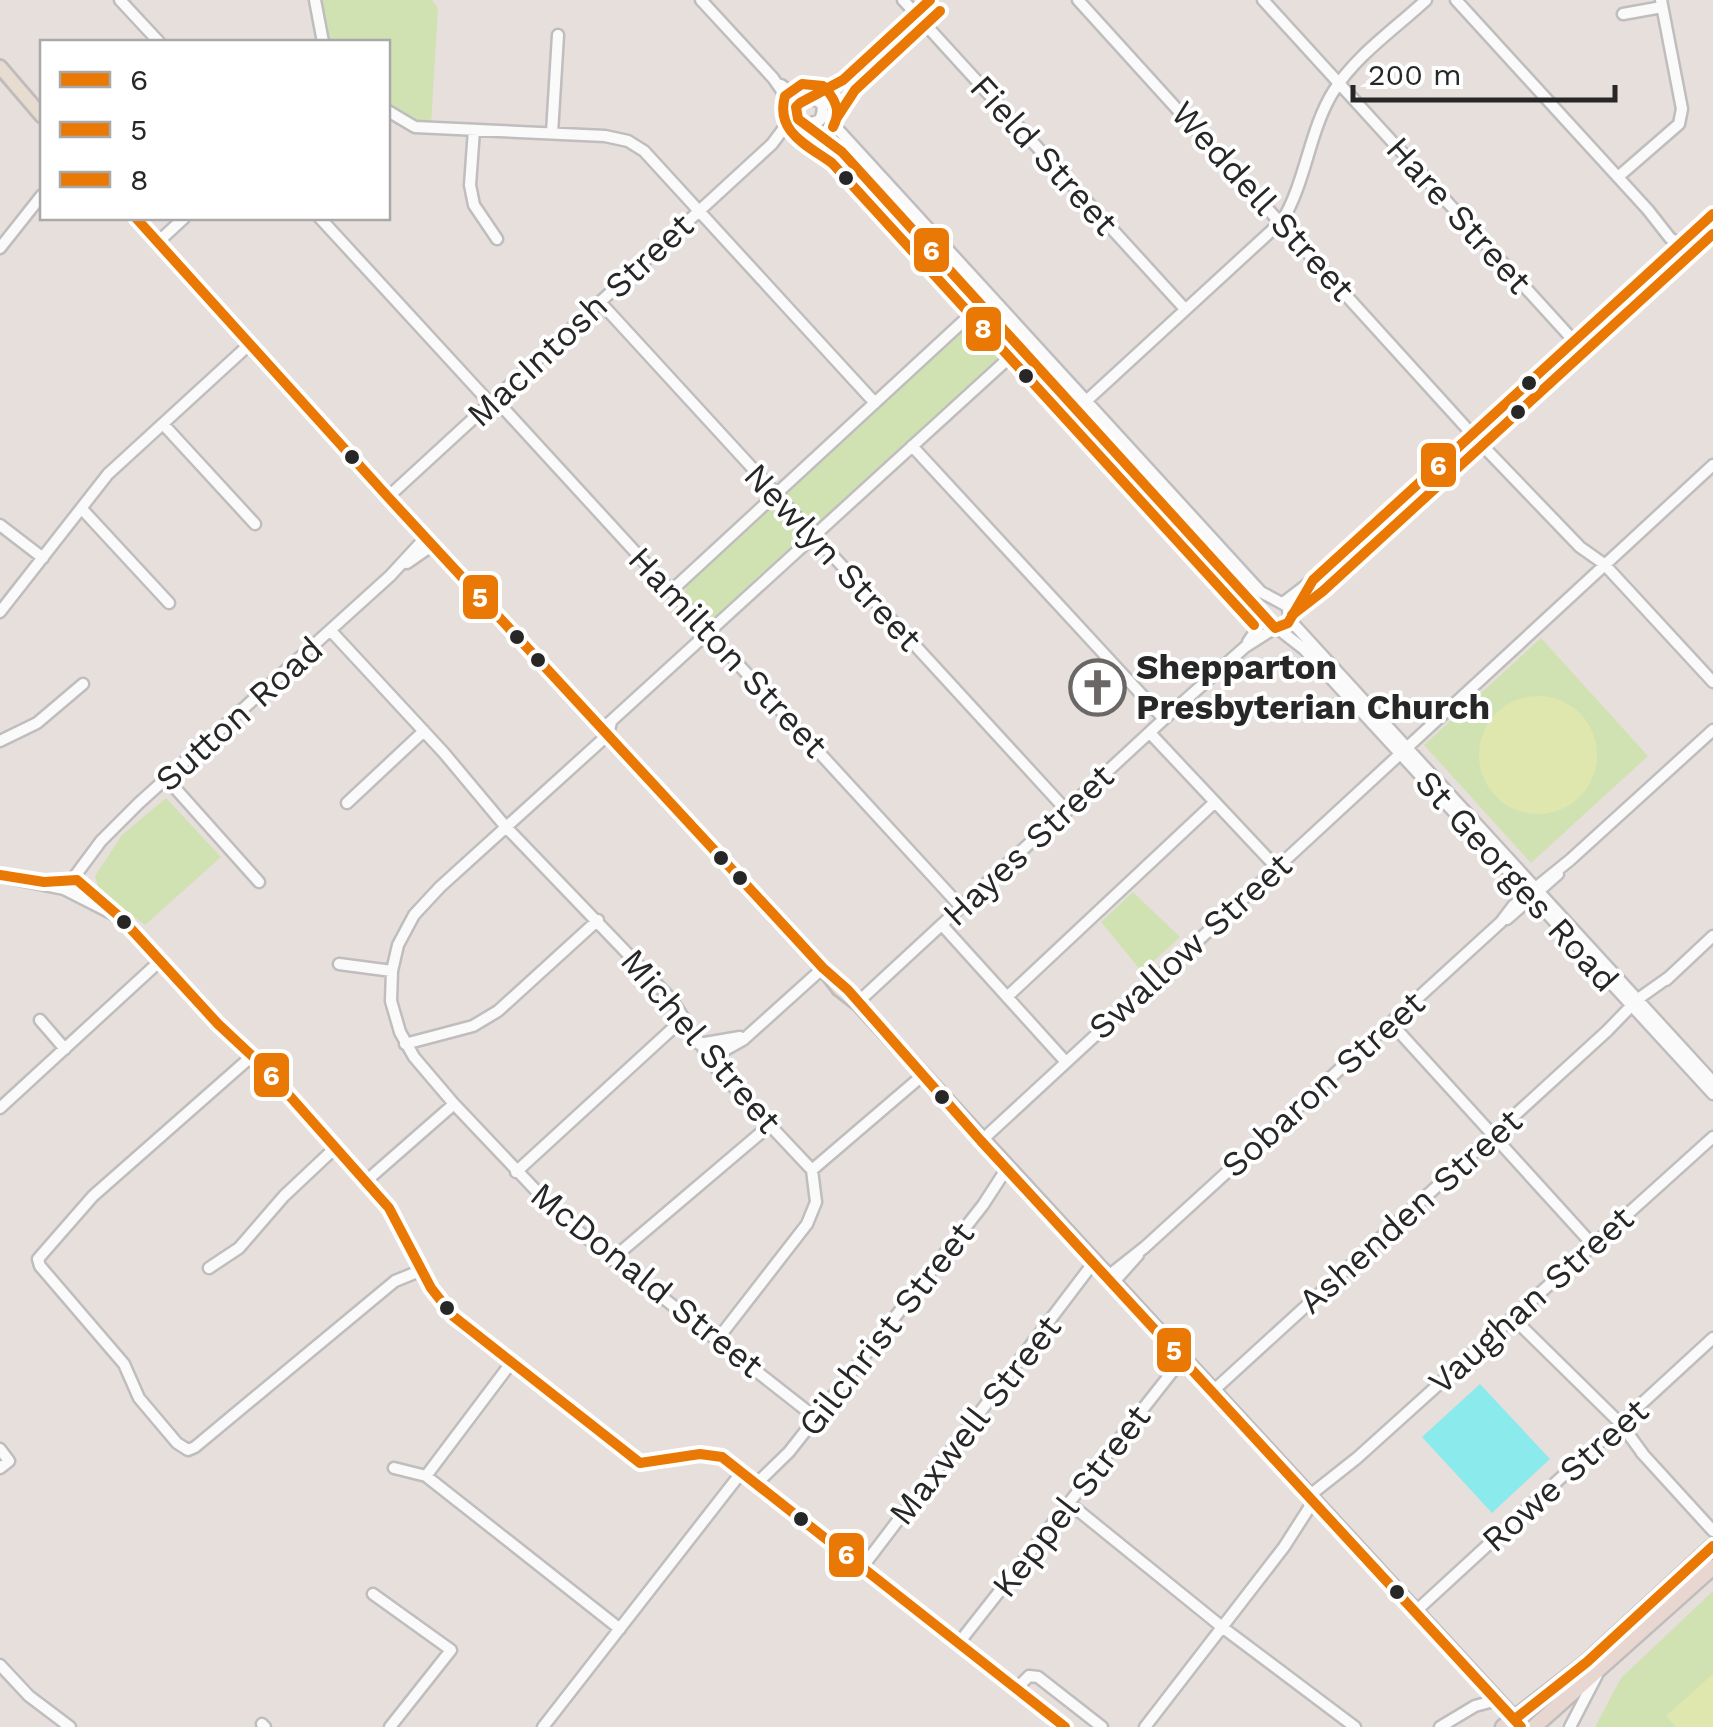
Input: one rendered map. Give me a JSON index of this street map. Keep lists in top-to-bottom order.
{
  "streets": {
    "street": [
      "Field Street",
      "Weddell Street",
      "Hare Street",
      "MacIntosh Street",
      "Newlyn Street",
      "Hamilton Street",
      "Sutton Road",
      "Hayes Street",
      "St Georges Road",
      "Swallow Street",
      "Michel Street",
      "Sobaron Street",
      "Ashenden Street",
      "McDonald Street",
      "Vaughan Street",
      "Gilchrist Street",
      "Maxwell Street",
      "Rowe Street",
      "Keppel Street"
    ]
  },
  "crossings": [
    ["Weddell Street", "Swallow Street"],
    ["MacIntosh Street", "Newlyn Street"],
    ["MacIntosh Street", "Hamilton Street"],
    ["Newlyn Street", "Hayes Street"],
    ["Newlyn Street", "McDonald Street"],
    ["Hamilton Street", "Hayes Street"],
    ["Hamilton Street", "McDonald Street"],
    ["Sutton Road", "Michel Street"],
    ["Hayes Street", "St Georges Road"],
    ["St Georges Road", "Swallow Street"],
    ["St Georges Road", "Sobaron Street"],
    ["St Georges Road", "Ashenden Street"],
    ["Michel Street", "McDonald Street"],
    ["Sobaron Street", "Maxwell Street"],
    ["McDonald Street", "Gilchrist Street"]
  ],
  "places": {
    "church": ["Shepparton Presbyterian Church"]
  },
  "lines": ["transit line 6", "transit line 8", "transit line 5"],
  "legend": ["6", "5", "8"],
  "scale_bar": "200 m"
}
